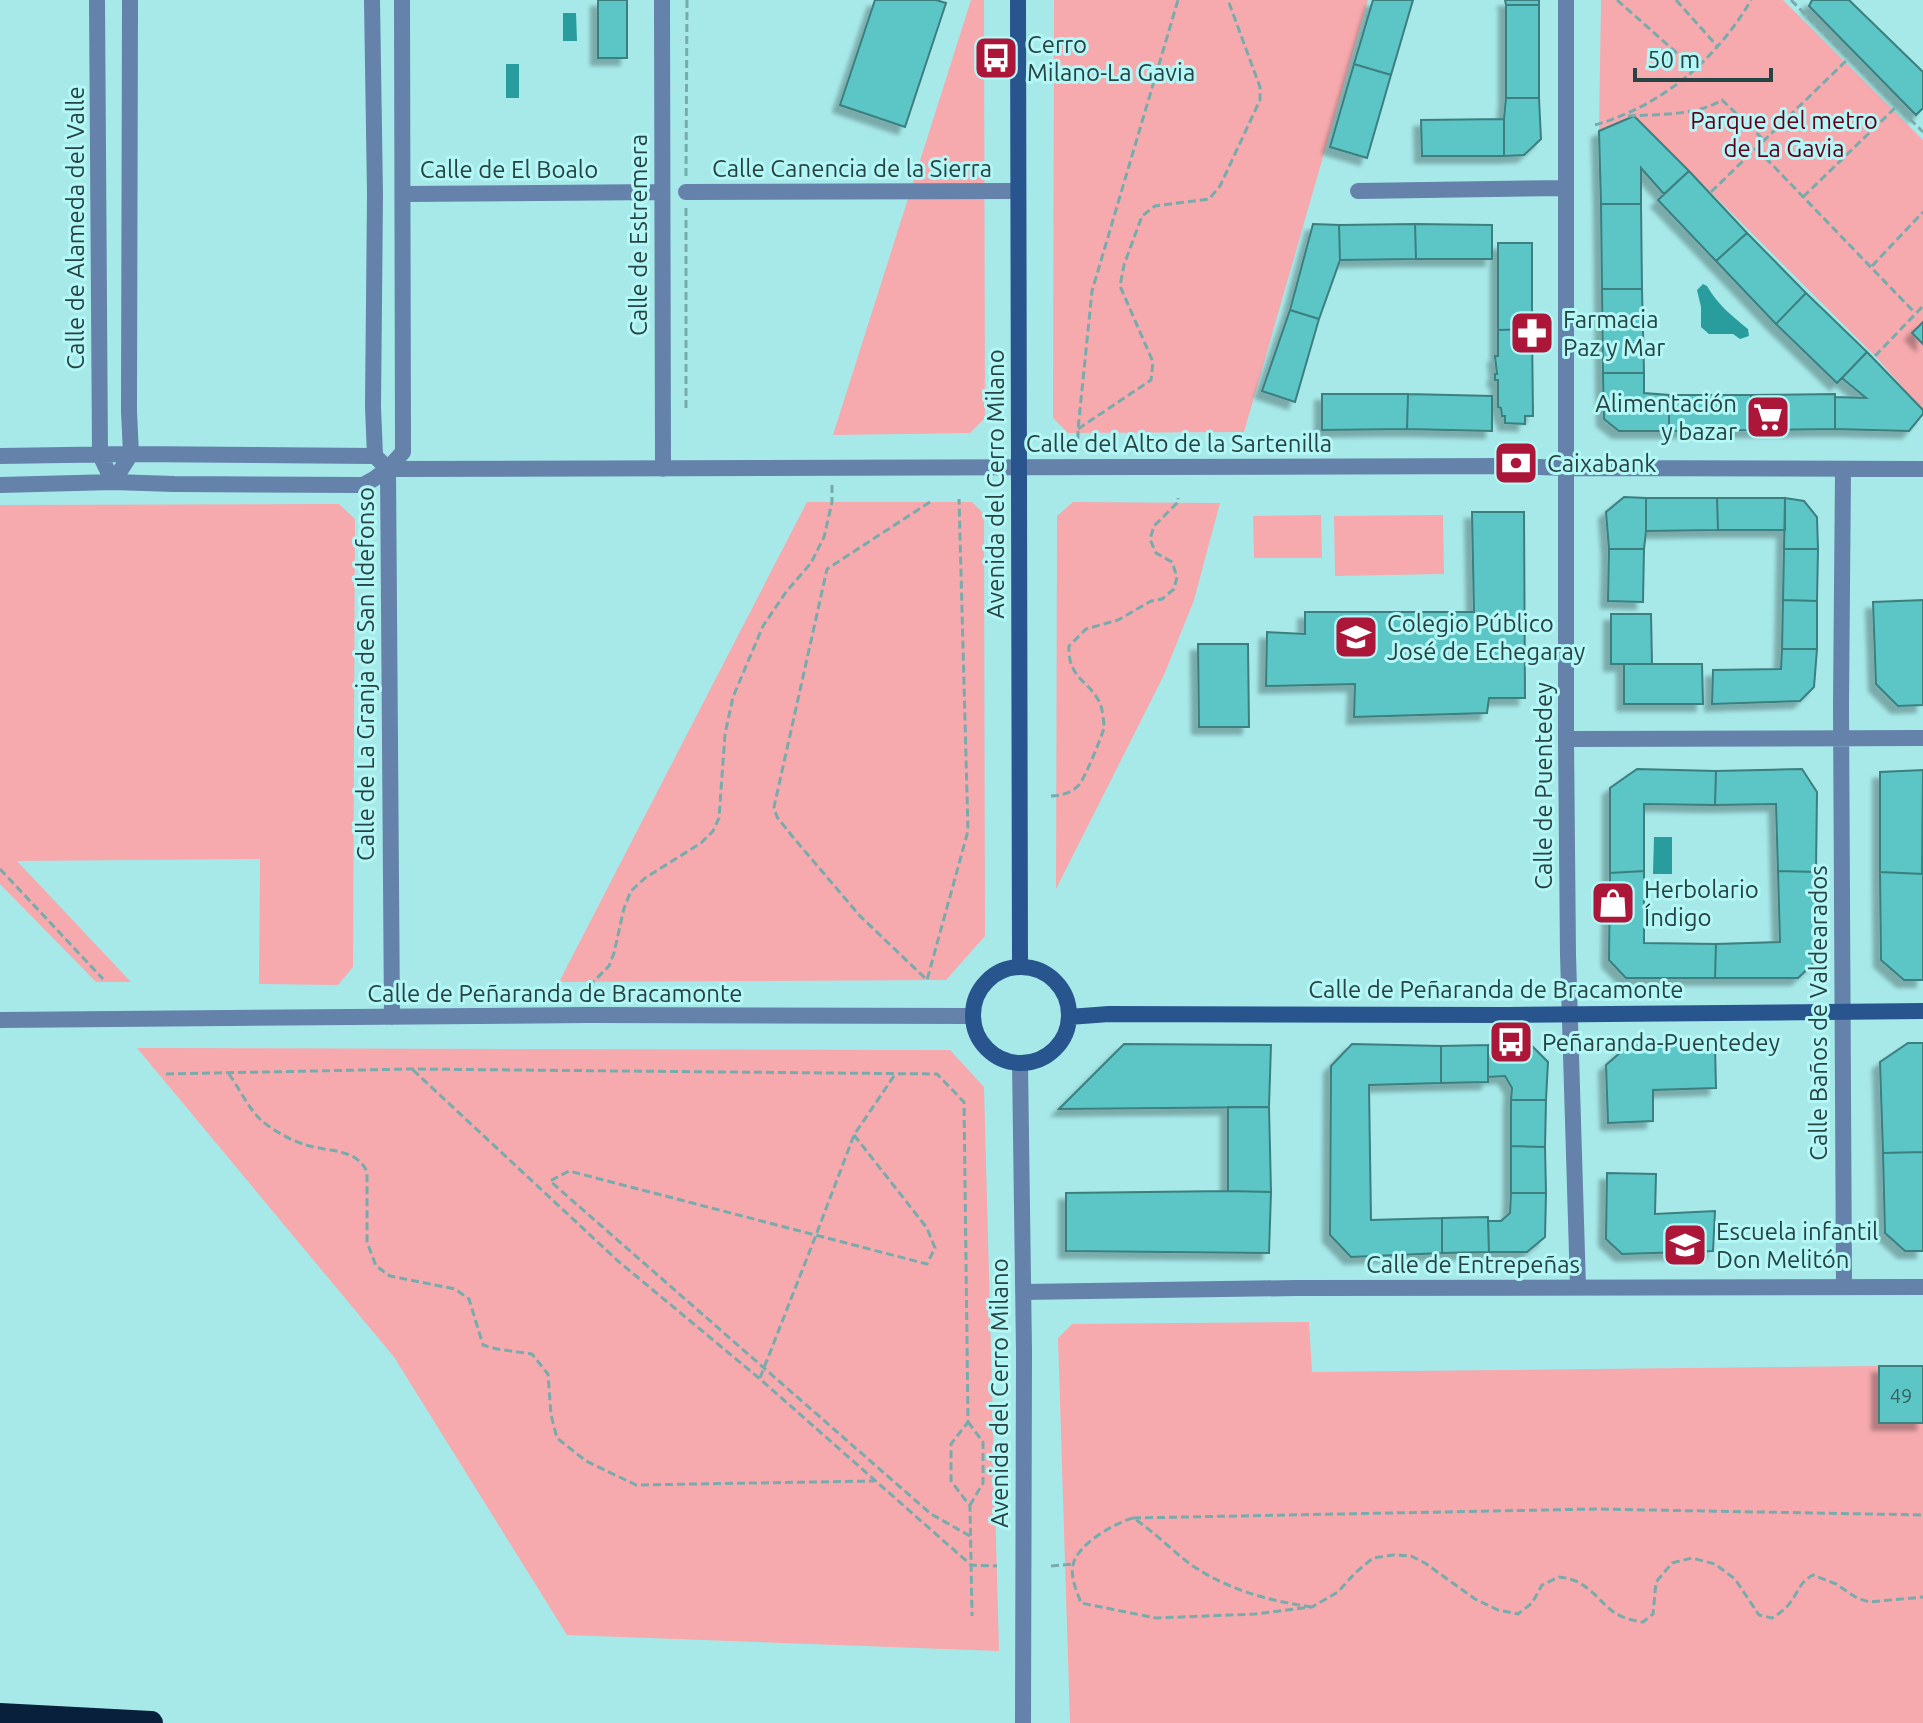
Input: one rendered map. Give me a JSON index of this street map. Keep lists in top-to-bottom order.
{
  "streets": {
    "main road": ["Avenida del Cerro Milano", "Calle de Peñaranda de Bracamonte"],
    "street": [
      "Calle Canencia de la Sierra",
      "Calle de El Boalo",
      "Calle de Alameda del Valle",
      "Calle de Estremera",
      "Calle del Alto de la Sartenilla",
      "Calle de La Granja de San Ildefonso",
      "Calle de Puentedey",
      "Calle Baños de Valdearados",
      "Calle de Entrepeñas"
    ]
  },
  "crossings": [
    ["Calle Canencia de la Sierra", "Avenida del Cerro Milano"],
    ["Calle de El Boalo", "Calle de Estremera"],
    ["Calle de El Boalo", "Calle de La Granja de San Ildefonso"],
    ["Calle de Estremera", "Calle del Alto de la Sartenilla"],
    ["Calle del Alto de la Sartenilla", "Avenida del Cerro Milano"],
    ["Calle del Alto de la Sartenilla", "Calle de La Granja de San Ildefonso"],
    ["Calle del Alto de la Sartenilla", "Calle de Puentedey"],
    ["Calle del Alto de la Sartenilla", "Calle Baños de Valdearados"],
    ["Avenida del Cerro Milano", "Calle de Peñaranda de Bracamonte"],
    ["Avenida del Cerro Milano", "Calle de Entrepeñas"],
    ["Calle de La Granja de San Ildefonso", "Calle de Peñaranda de Bracamonte"],
    ["Calle de Puentedey", "Calle de Peñaranda de Bracamonte"],
    ["Calle de Puentedey", "Calle de Entrepeñas"],
    ["Calle de Peñaranda de Bracamonte", "Calle Baños de Valdearados"],
    ["Calle Baños de Valdearados", "Calle de Entrepeñas"]
  ],
  "parks": ["Parque del metro de La Gavia"],
  "places": {
    "bus stop": ["Cerro Milano-La Gavia", "Peñaranda-Puentedey"],
    "pharmacy": ["Farmacia Paz y Mar"],
    "supermarket": ["Alimentación y bazar"],
    "bank": ["Caixabank"],
    "school or university": ["Colegio Público José de Echegaray", "Escuela infantil Don Melitón"],
    "shop": ["Herbolario Índigo"]
  },
  "house_numbers": ["49"],
  "scale_bar": "50 m"
}
